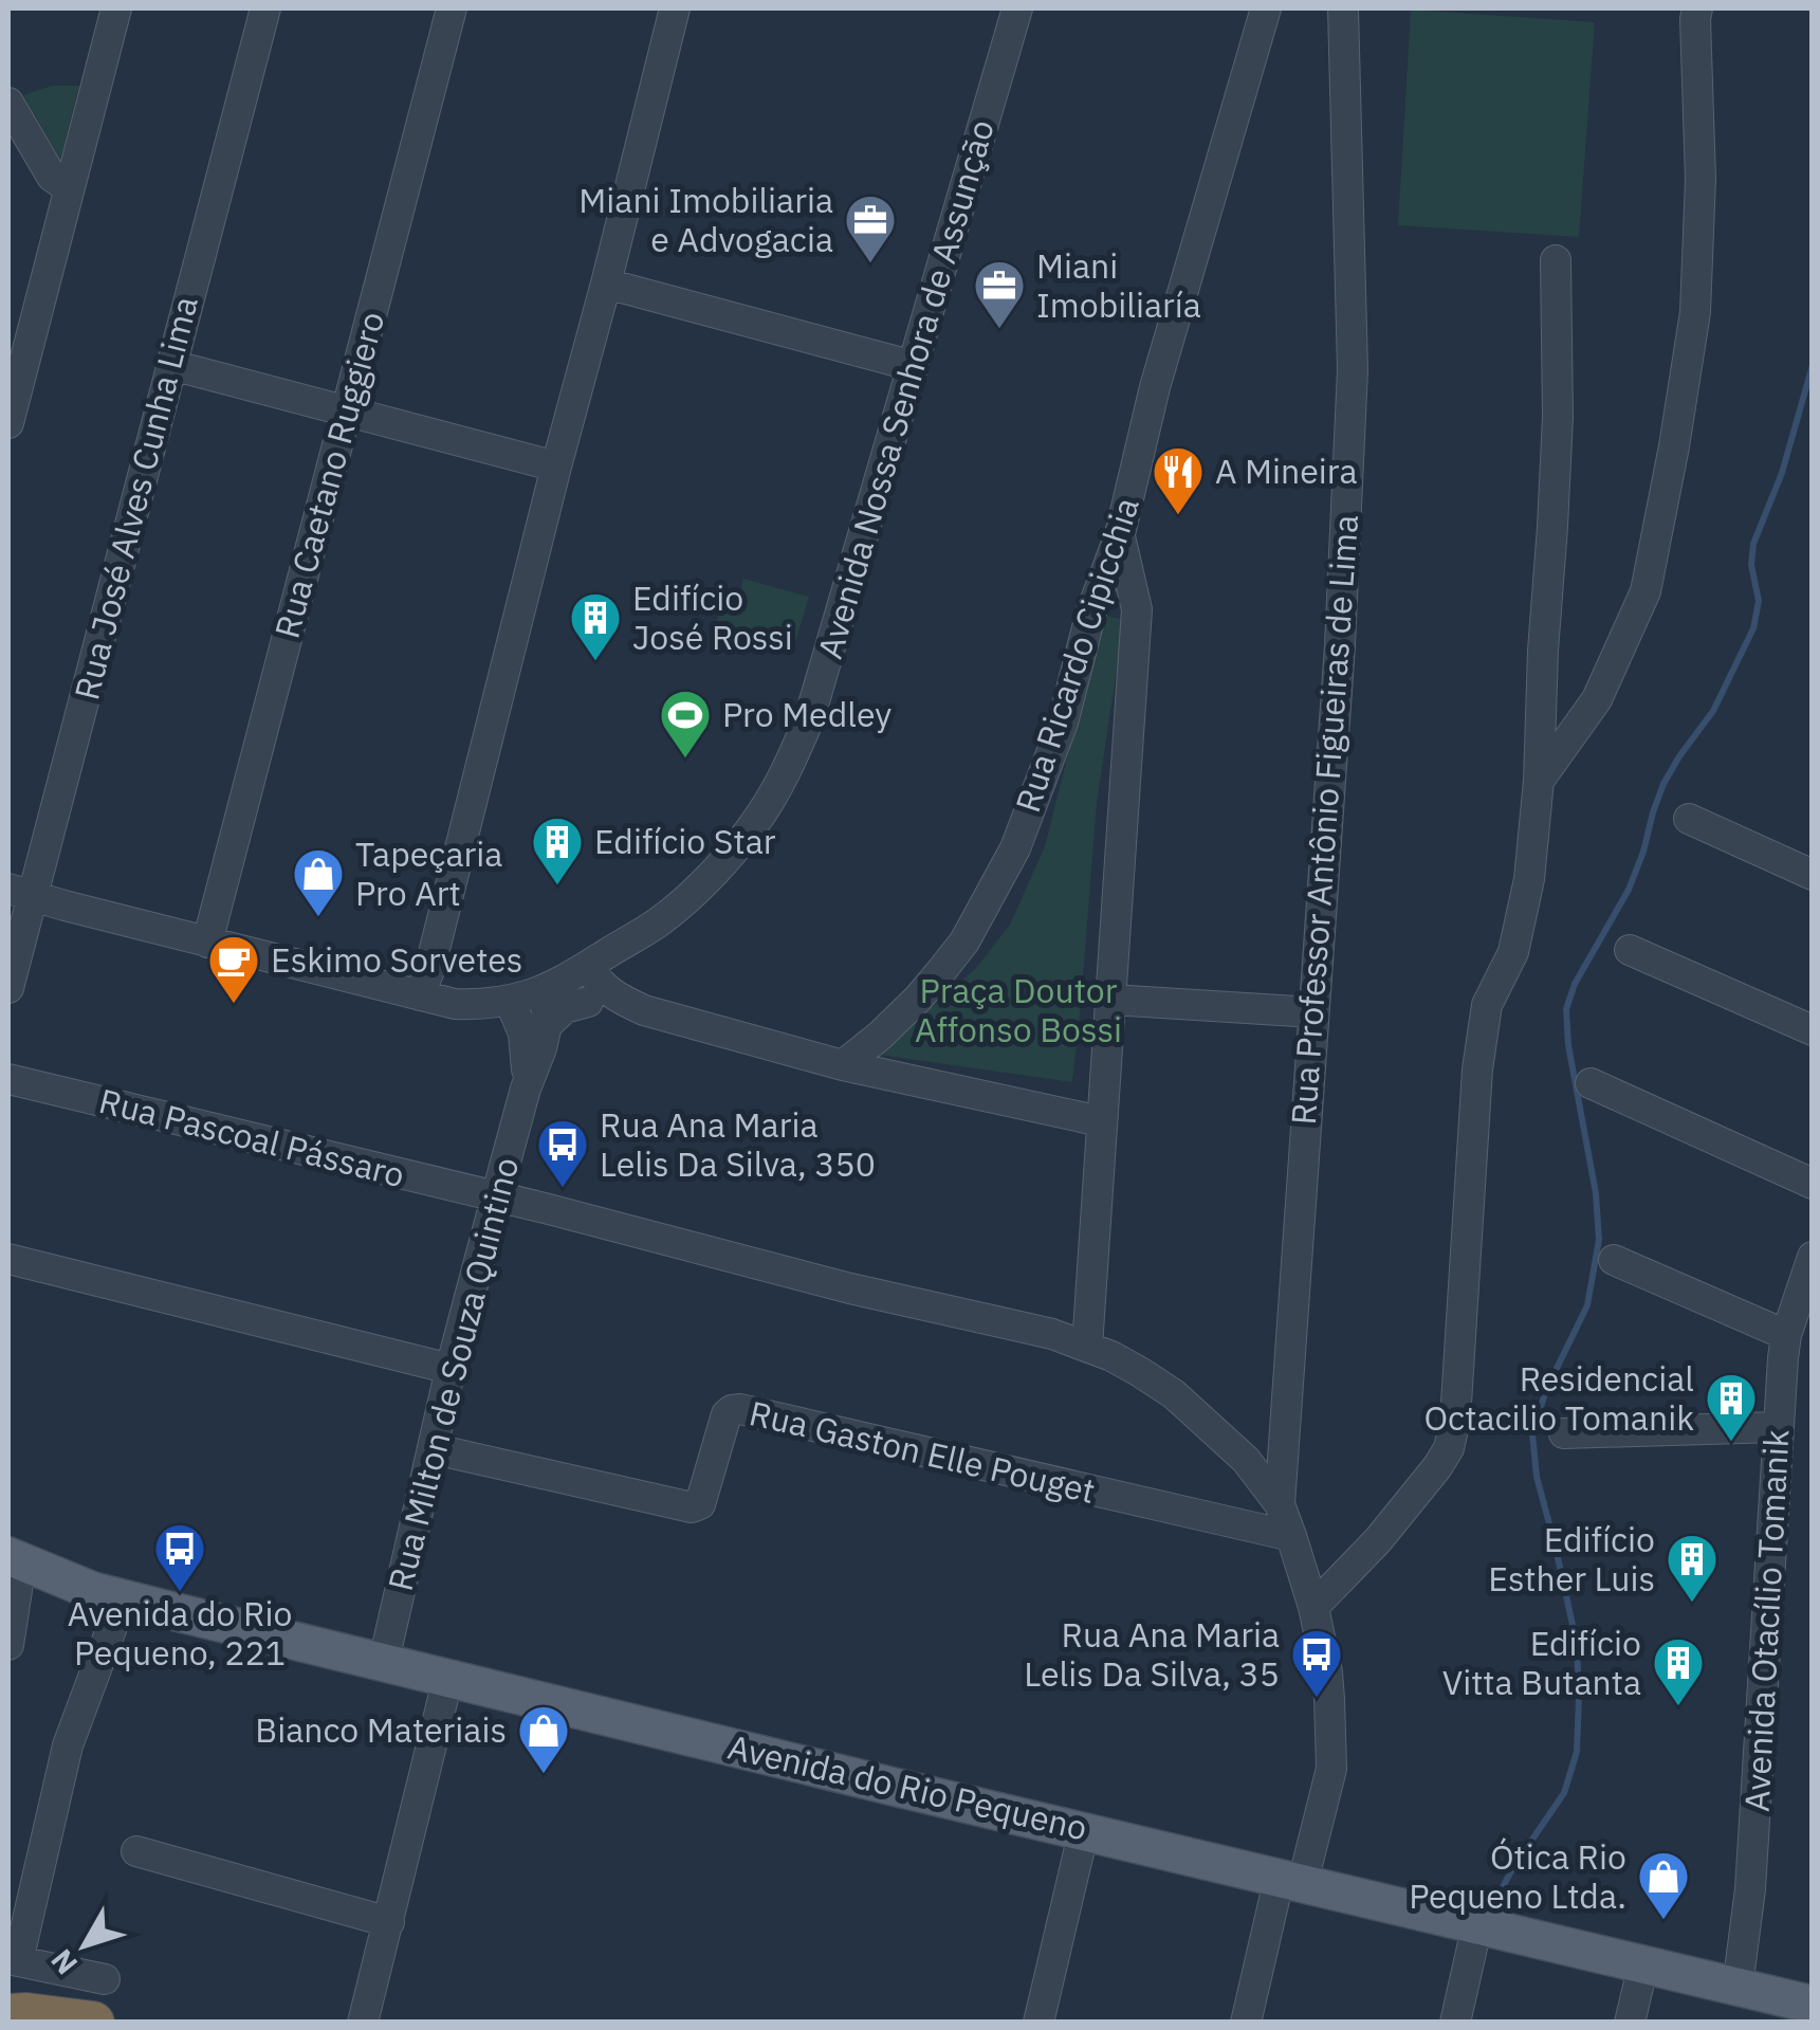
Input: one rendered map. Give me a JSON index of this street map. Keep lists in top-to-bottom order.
{
  "streets": {
    "main road": ["Avenida do Rio Pequeno"],
    "street": [
      "Avenida Nossa Senhora de Assunção",
      "Rua Caetano Ruggiero",
      "Rua José Alves Cunha Lima",
      "Rua Ricardo Cipicchia",
      "Rua Professor Antônio Figueiras de Lima",
      "Rua Pascoal Pássaro",
      "Rua Milton de Souza Quintino",
      "Rua Gaston Elle Pouget",
      "Avenida Otacílio Tomanik"
    ]
  },
  "crossings": [
    ["Avenida Nossa Senhora de Assunção", "Rua Caetano Ruggiero"],
    ["Avenida Nossa Senhora de Assunção", "Rua José Alves Cunha Lima"],
    ["Avenida Nossa Senhora de Assunção", "Rua Milton de Souza Quintino"],
    ["Rua Professor Antônio Figueiras de Lima", "Rua Pascoal Pássaro"],
    ["Rua Pascoal Pássaro", "Rua Milton de Souza Quintino"],
    ["Rua Milton de Souza Quintino", "Rua Gaston Elle Pouget"],
    ["Rua Milton de Souza Quintino", "Avenida do Rio Pequeno"],
    ["Avenida Otacílio Tomanik", "Avenida do Rio Pequeno"]
  ],
  "parks": ["Praça Doutor Affonso Bossi"],
  "places": {
    "office": ["Miani Imobiliaria e Advogacia", "Miani Imobiliaría"],
    "restaurant": ["A Mineira"],
    "building": [
      "Edifício José Rossi",
      "Edifício Star",
      "Residencial Octacilio Tomanik",
      "Edifício Esther Luis",
      "Edifício Vitta Butanta"
    ],
    "sports": ["Pro Medley"],
    "shop": ["Tapeçaria Pro Art", "Bianco Materiais", "Ótica Rio Pequeno Ltda."],
    "cafe": ["Eskimo Sorvetes"],
    "bus stop": ["Rua Ana Maria Lelis Da Silva, 350", "Avenida do Rio Pequeno, 221", "Rua Ana Maria Lelis Da Silva, 35"]
  },
  "north": "bottom left"
}
